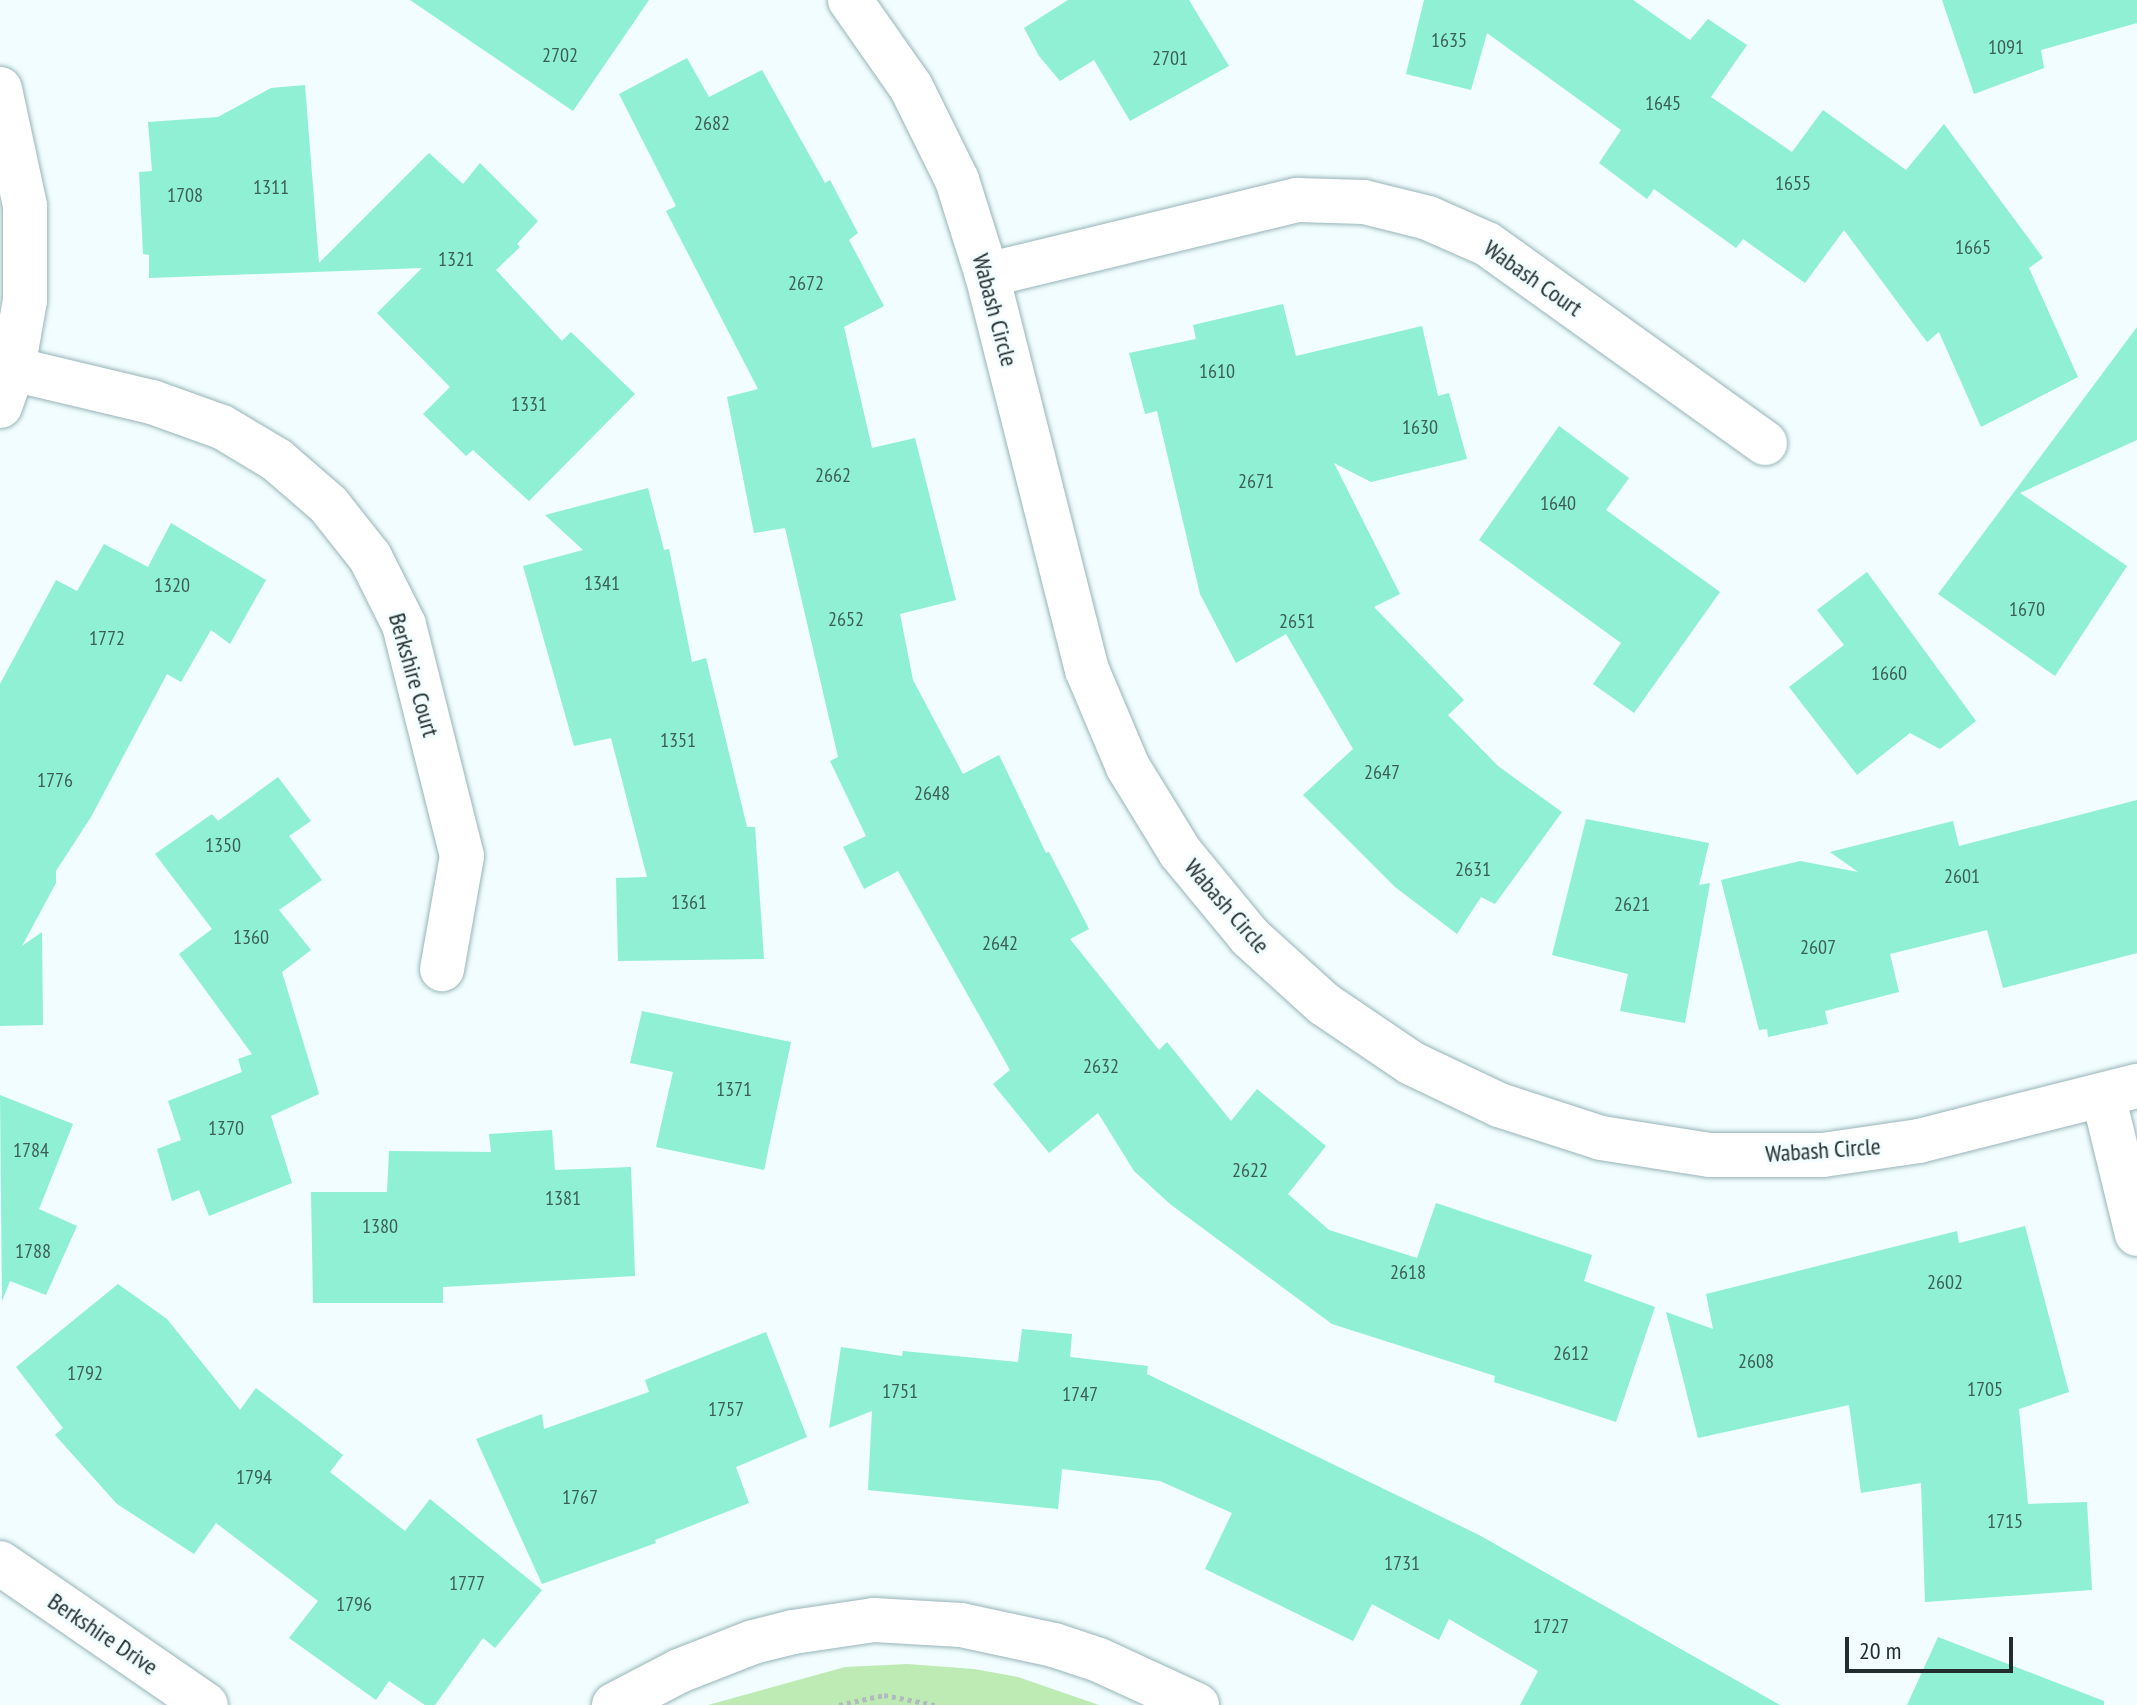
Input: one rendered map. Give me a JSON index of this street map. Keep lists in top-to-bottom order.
{
  "streets": {
    "street": [
      "Wabash Court",
      "Wabash Circle",
      "Berkshire Court",
      "Berkshire Drive"
    ]
  },
  "crossings": [
    ["Wabash Court", "Wabash Circle"]
  ],
  "house_numbers": [
    "1635",
    "1091",
    "2702",
    "2701",
    "1645",
    "2682",
    "1655",
    "1311",
    "1708",
    "1665",
    "1321",
    "2672",
    "1610",
    "1331",
    "1630",
    "2662",
    "2671",
    "1640",
    "1341",
    "1320",
    "1670",
    "2652",
    "2651",
    "1772",
    "1660",
    "1351",
    "2647",
    "1776",
    "2648",
    "1350",
    "2631",
    "2601",
    "1361",
    "2621",
    "1360",
    "2642",
    "2607",
    "2632",
    "1371",
    "1370",
    "1784",
    "2622",
    "1381",
    "1380",
    "1788",
    "2618",
    "2602",
    "2612",
    "2608",
    "1792",
    "1705",
    "1751",
    "1747",
    "1757",
    "1794",
    "1767",
    "1715",
    "1731",
    "1777",
    "1796",
    "1727"
  ],
  "scale_bar": "20 m"
}
